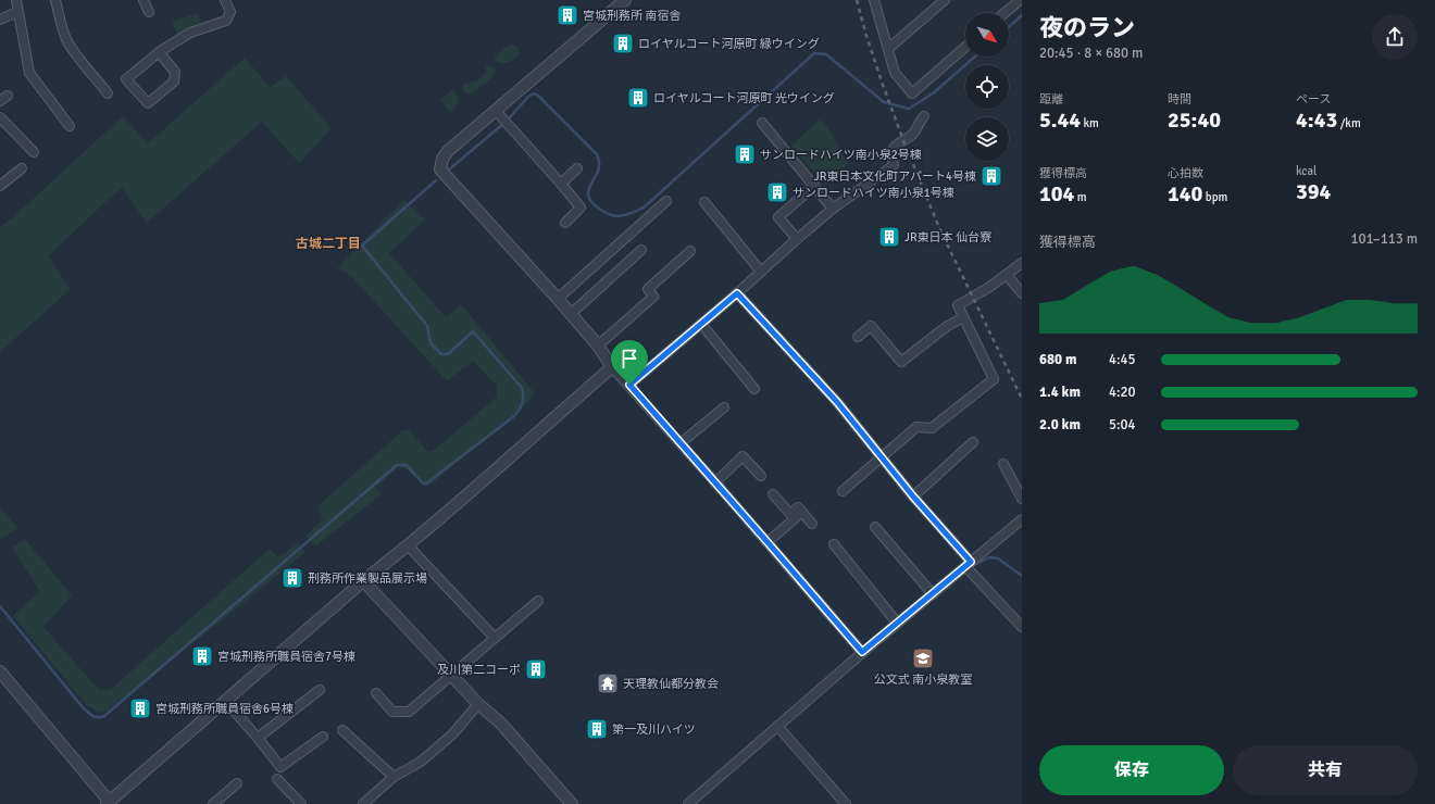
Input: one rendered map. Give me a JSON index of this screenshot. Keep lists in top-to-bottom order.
{
  "districts": ["古城二丁目"],
  "places": {
    "building": [
      "宮城刑務所 南宿舎",
      "ロイヤルコート河原町 緑ウイング",
      "ロイヤルコート河原町 光ウイング",
      "サンロードハイツ南小泉2号棟",
      "JR東日本文化町アパート4号棟",
      "サンロードハイツ南小泉1号棟",
      "JR東日本 仙台寮",
      "刑務所作業製品展示場",
      "宮城刑務所職員宿舎7号棟",
      "及川第二コーポ",
      "宮城刑務所職員宿舎6号棟",
      "第一及川ハイツ"
    ],
    "school or university": ["公文式 南小泉教室"],
    "temple": ["天理教仙都分教会"]
  },
  "north": "bottom right",
  "page": {
    "heading": ["夜のラン", "20:45 · 8 × 680 m"],
    "stats": [
      ["距離", "5.44 km"],
      ["時間", "25:40"],
      ["ペース", "4:43 /km"],
      ["獲得標高", "104 m"],
      ["心拍数", "140 bpm"],
      ["kcal", "394"]
    ],
    "chart": ["獲得標高", "101–113 m"],
    "list": [
      {
        "name": "680 m",
        "note": "4:45"
      },
      {
        "name": "1.4 km",
        "note": "4:20"
      },
      {
        "name": "2.0 km",
        "note": "5:04"
      }
    ],
    "buttons": ["保存", "共有"]
  }
}
